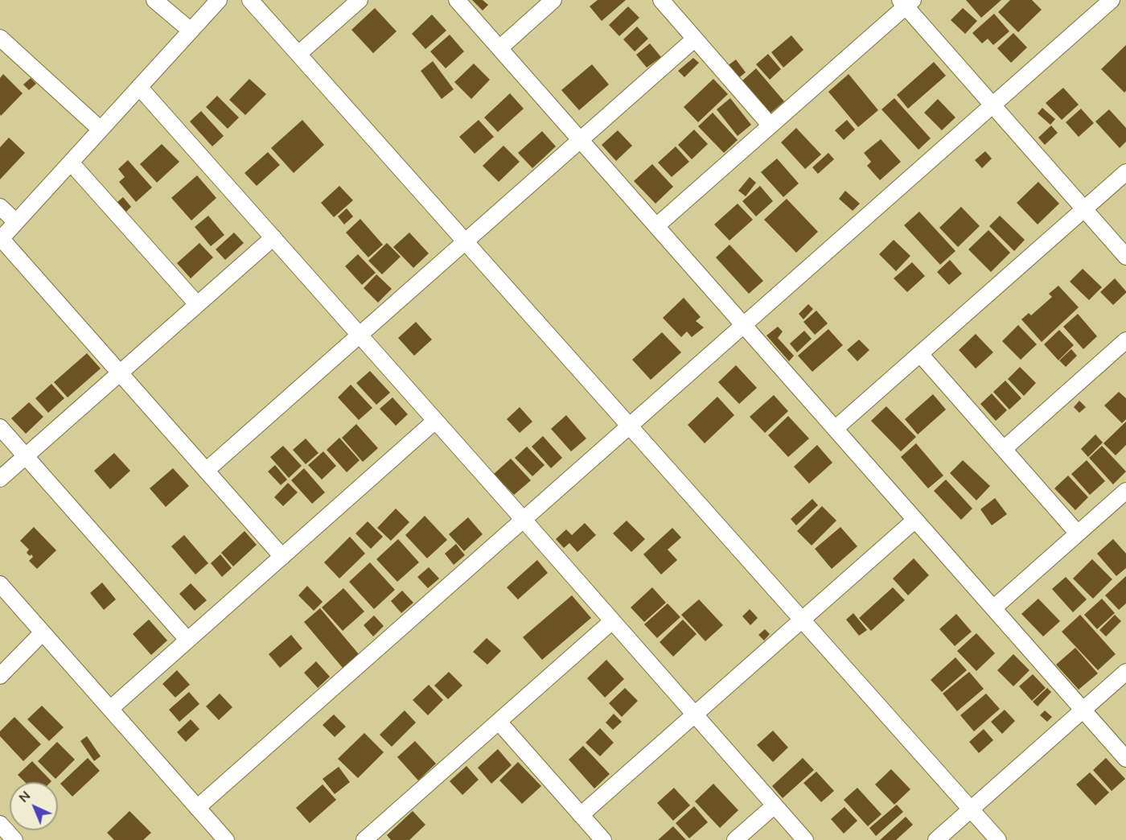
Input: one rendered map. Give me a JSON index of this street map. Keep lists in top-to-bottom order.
{
  "north": "top left"
}
